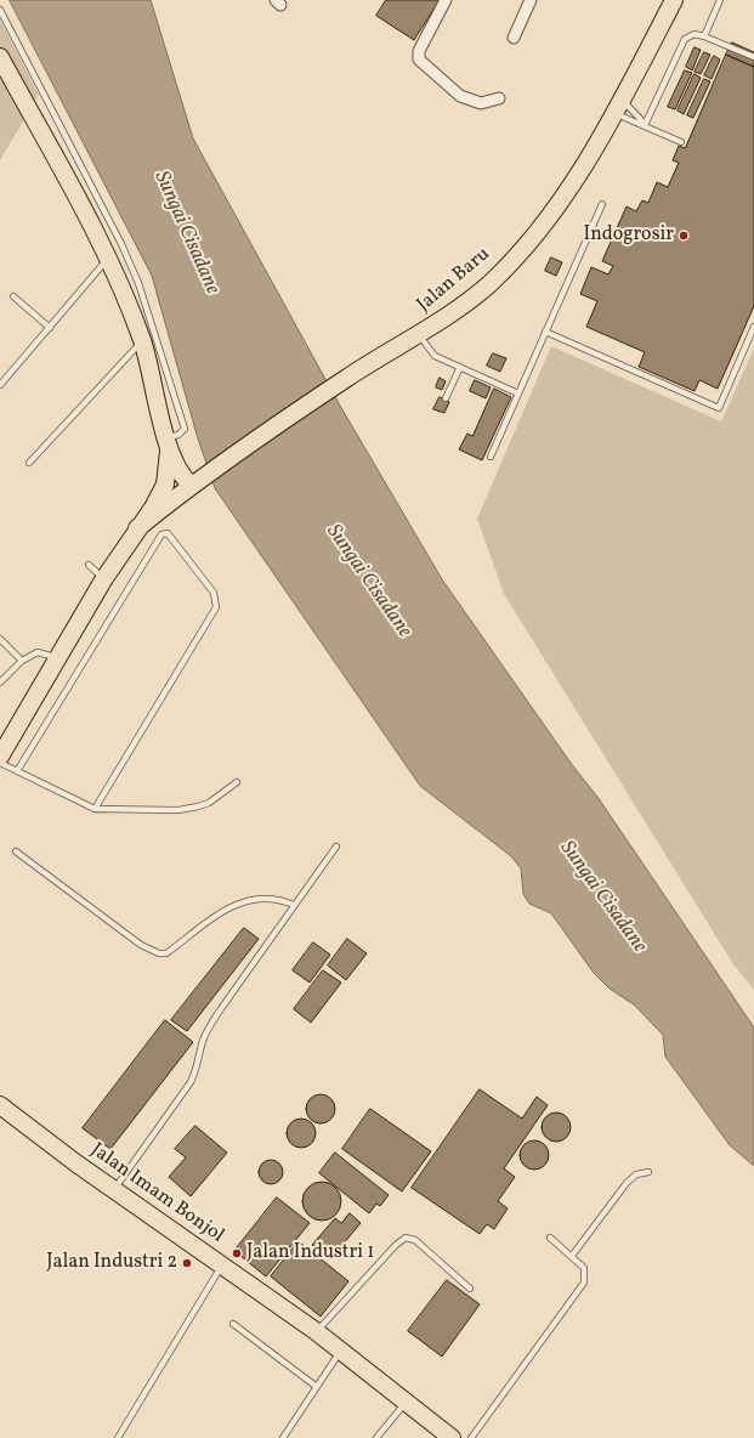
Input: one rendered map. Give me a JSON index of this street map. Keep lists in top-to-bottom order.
{
  "streets": {
    "main road": ["Jalan Baru", "Jalan Imam Bonjol"]
  },
  "water": ["Sungai Cisadane"],
  "places": ["Indogrosir", "Jalan Industri 1", "Jalan Industri 2"]
}
